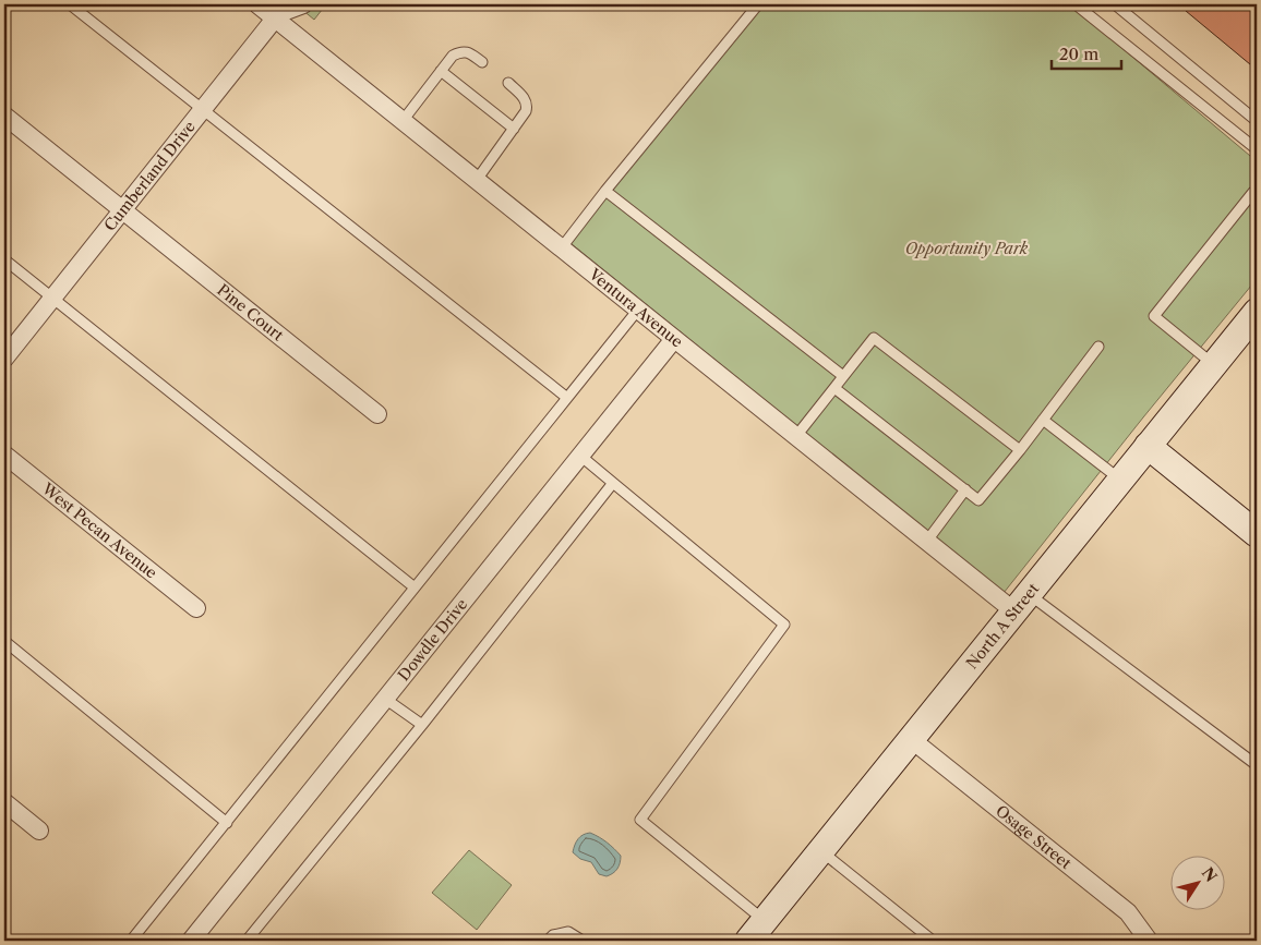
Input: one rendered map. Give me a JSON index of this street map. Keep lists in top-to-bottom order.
{
  "streets": {
    "main road": ["North A Street"],
    "street": [
      "Cumberland Drive",
      "Ventura Avenue",
      "Pine Court",
      "West Pecan Avenue",
      "Dowdle Drive",
      "Osage Street"
    ]
  },
  "crossings": [
    ["Cumberland Drive", "Ventura Avenue"],
    ["Cumberland Drive", "Pine Court"],
    ["Ventura Avenue", "North A Street"],
    ["Ventura Avenue", "Dowdle Drive"],
    ["North A Street", "Osage Street"]
  ],
  "parks": ["Opportunity Park"],
  "scale_bar": "20 m",
  "north": "top right"
}
